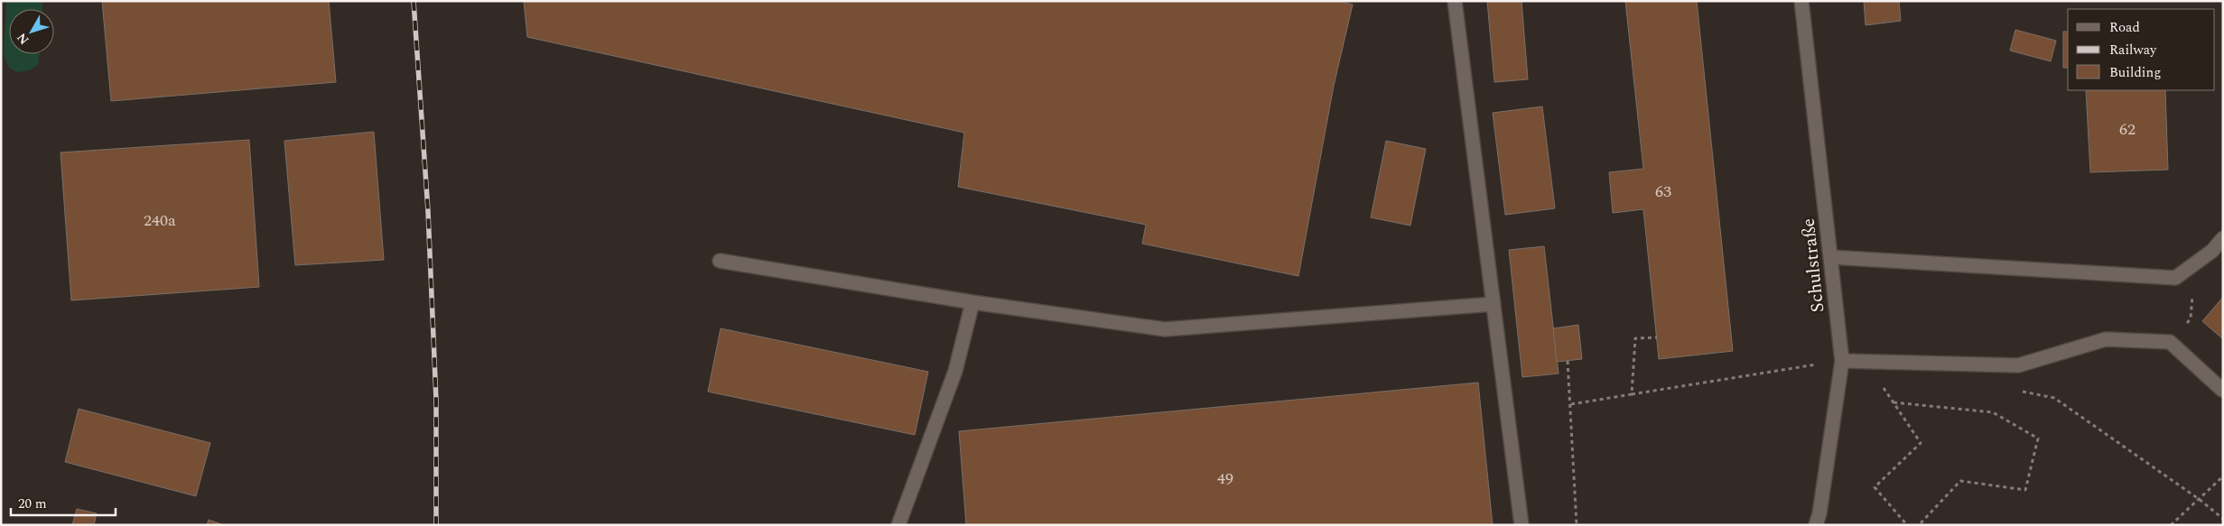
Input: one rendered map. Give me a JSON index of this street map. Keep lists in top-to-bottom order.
{
  "streets": {
    "street": ["Schulstraße"]
  },
  "house_numbers": [
    "62",
    "63",
    "240a",
    "49"
  ],
  "legend": ["Road", "Railway", "Building"],
  "scale_bar": "20 m",
  "north": "bottom left"
}
